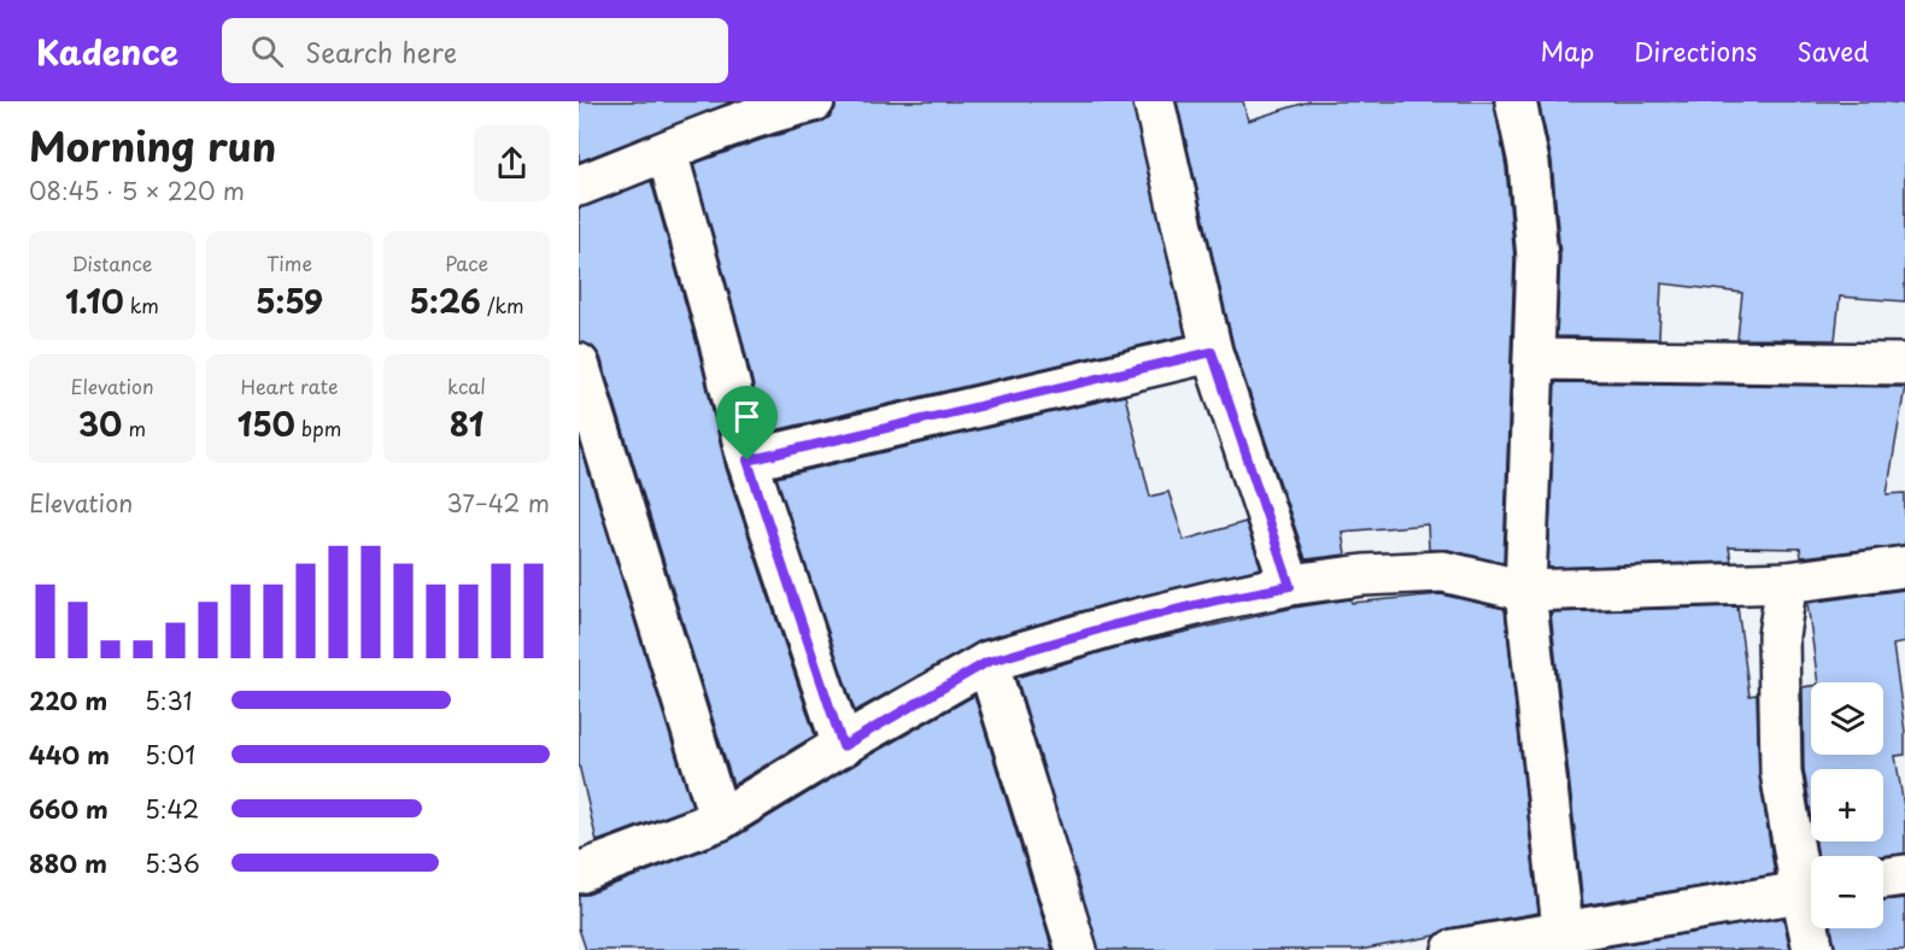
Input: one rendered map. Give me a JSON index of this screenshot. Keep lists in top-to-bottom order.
{
  "page": {
    "header": "Kadence",
    "search": "Search here",
    "nav": ["Map", "Directions", "Saved"],
    "heading": ["Morning run", "08:45 · 5 × 220 m"],
    "stats": [
      ["Distance", "1.10 km"],
      ["Time", "5:59"],
      ["Pace", "5:26 /km"],
      ["Elevation", "30 m"],
      ["Heart rate", "150 bpm"],
      ["kcal", "81"]
    ],
    "chart": ["Elevation", "37–42 m"],
    "list": [
      {
        "name": "220 m",
        "note": "5:31"
      },
      {
        "name": "440 m",
        "note": "5:01"
      },
      {
        "name": "660 m",
        "note": "5:42"
      },
      {
        "name": "880 m",
        "note": "5:36"
      }
    ],
    "map_buttons": ["+", "−"]
  }
}
